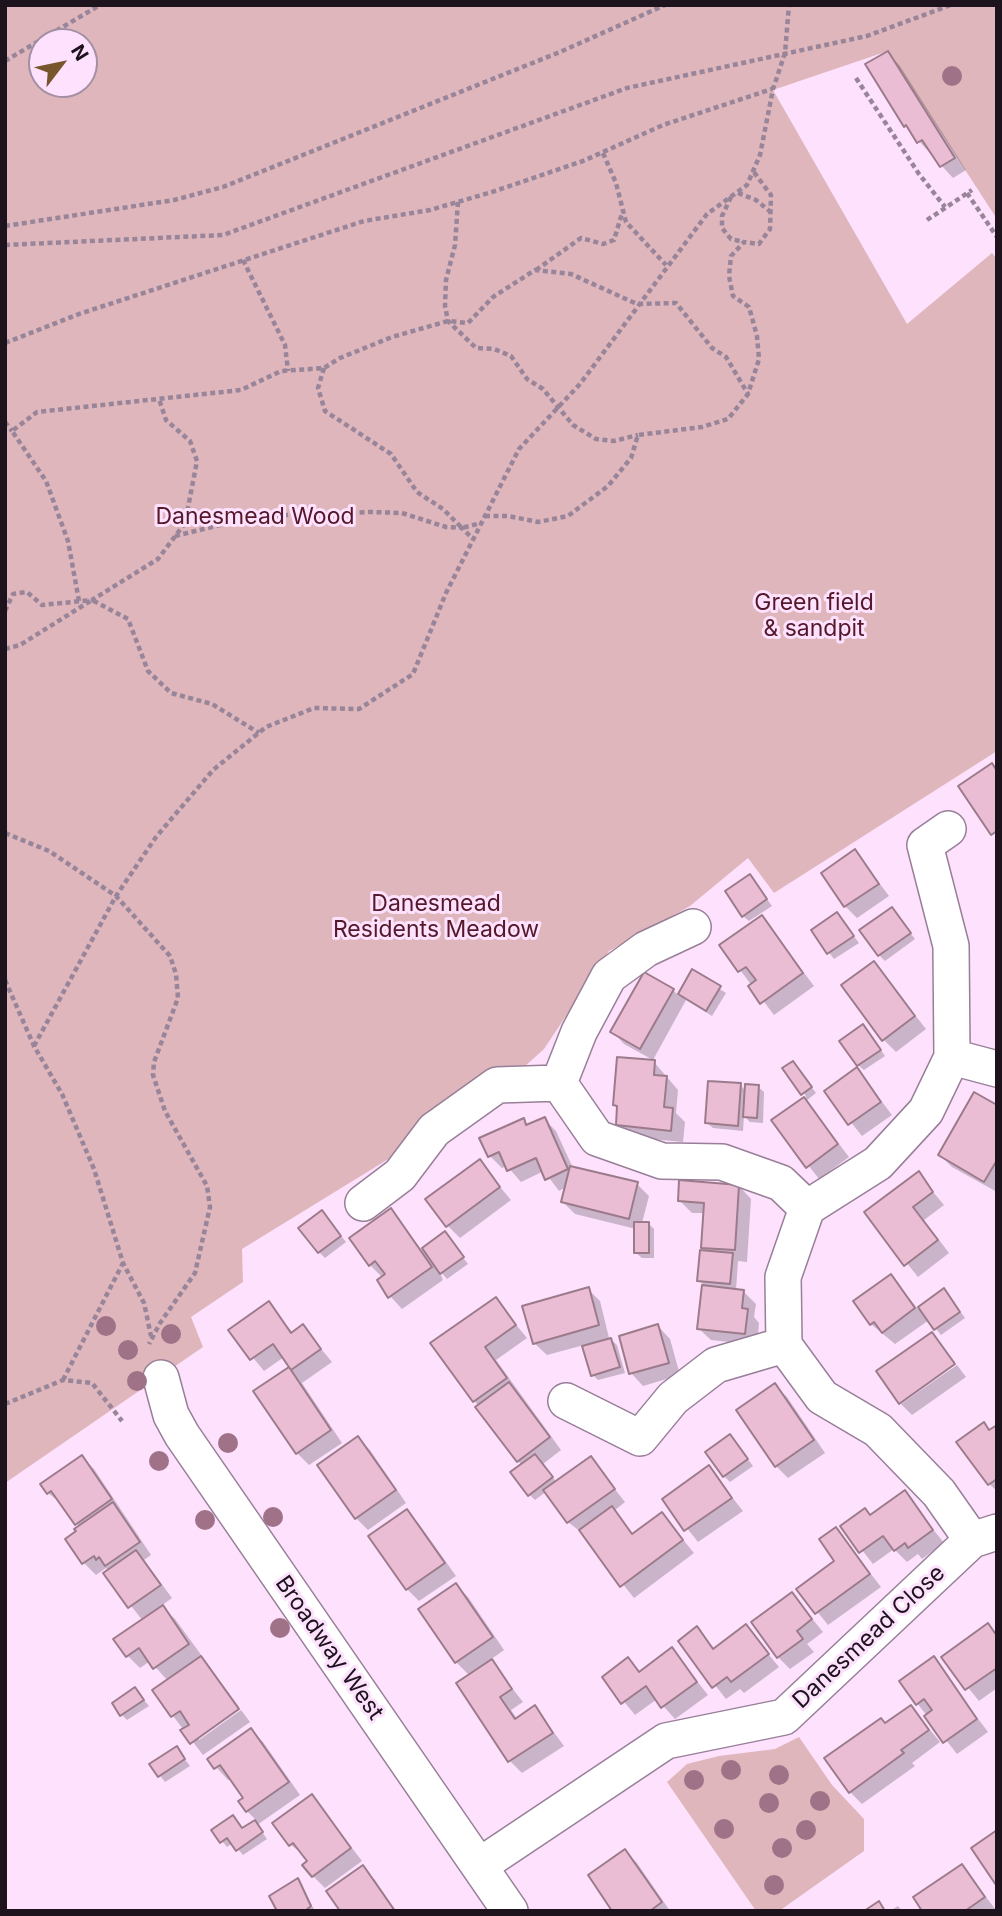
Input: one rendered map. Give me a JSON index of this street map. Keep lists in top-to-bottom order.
{
  "streets": {
    "street": ["Danesmead Close", "Broadway West"]
  },
  "crossings": [
    ["Danesmead Close", "Broadway West"]
  ],
  "parks": ["Danesmead Wood", "Green field & sandpit", "Danesmead Residents Meadow"],
  "north": "top right"
}
